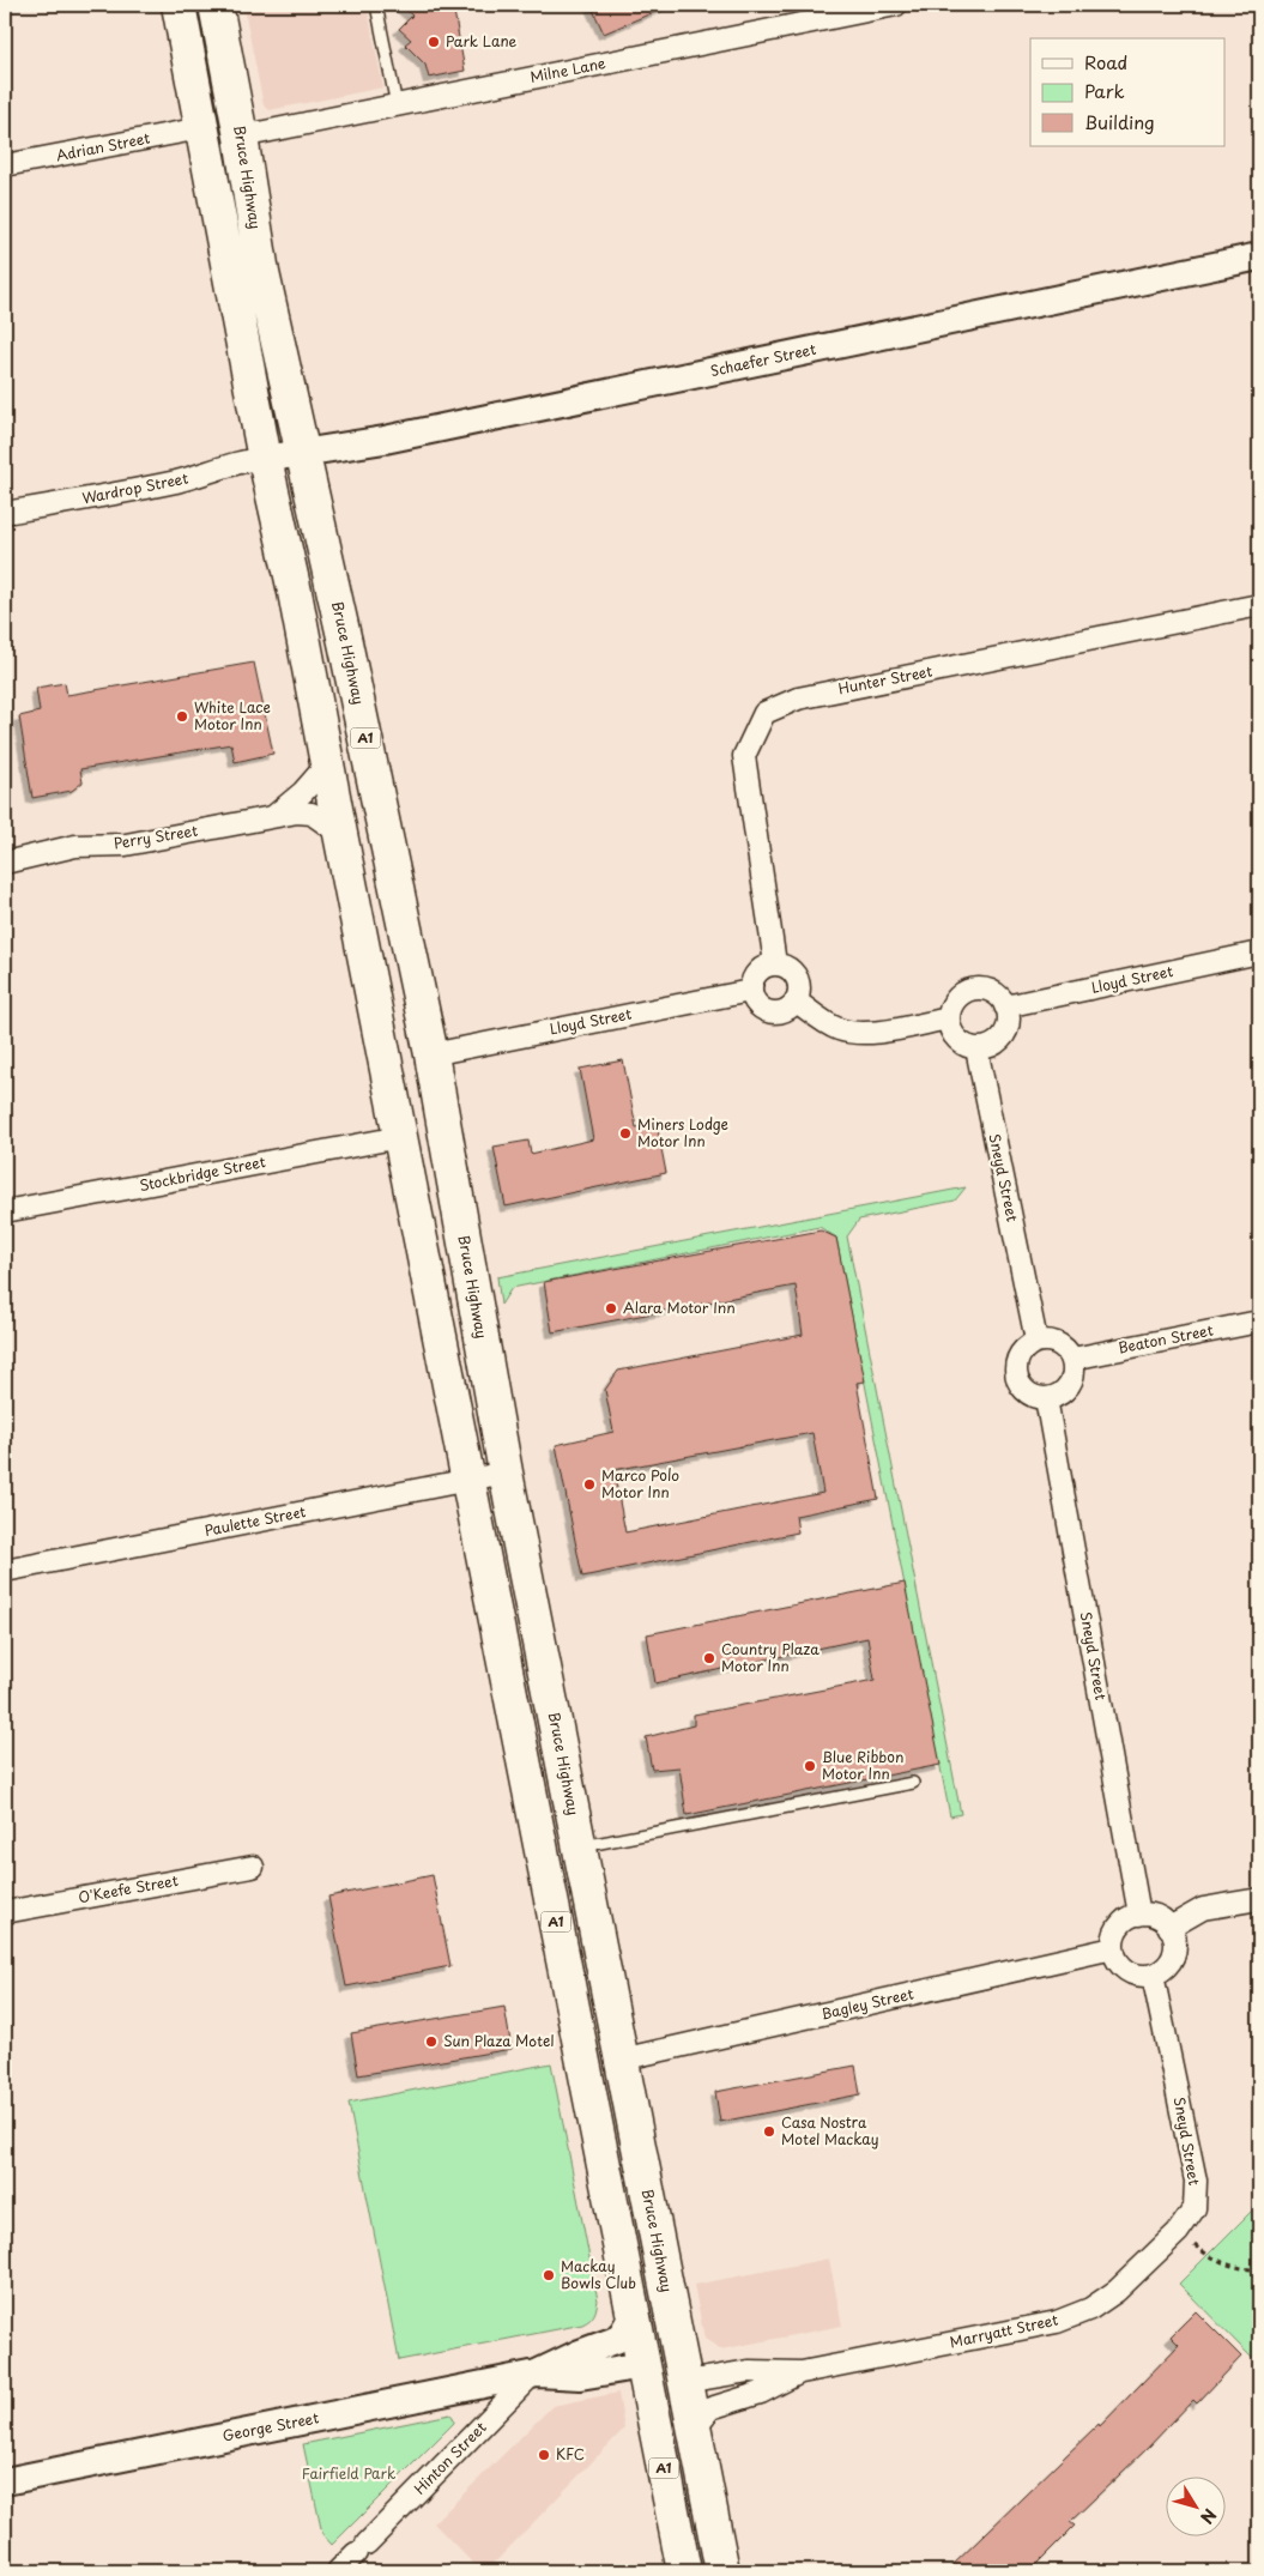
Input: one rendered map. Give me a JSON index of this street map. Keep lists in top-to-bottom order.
{
  "streets": {
    "highway": ["Bruce Highway", "A1"],
    "street": [
      "Milne Lane",
      "Adrian Street",
      "Schaefer Street",
      "Wardrop Street",
      "Hunter Street",
      "Perry Street",
      "Lloyd Street",
      "Stockbridge Street",
      "Sneyd Street",
      "Beaton Street",
      "Paulette Street",
      "O'Keefe Street",
      "Bagley Street",
      "Marryatt Street",
      "George Street",
      "Hinton Street"
    ]
  },
  "crossings": [
    ["Milne Lane", "Bruce Highway"],
    ["Adrian Street", "A1"],
    ["Bruce Highway", "Schaefer Street"],
    ["Bruce Highway", "Lloyd Street"],
    ["Bruce Highway", "Paulette Street"],
    ["Bruce Highway", "Bagley Street"],
    ["Bruce Highway", "Marryatt Street"],
    ["Schaefer Street", "Wardrop Street"],
    ["Schaefer Street", "A1"],
    ["Wardrop Street", "A1"],
    ["Hunter Street", "Lloyd Street"],
    ["A1", "Perry Street"],
    ["A1", "Stockbridge Street"],
    ["A1", "Paulette Street"],
    ["A1", "George Street"],
    ["Lloyd Street", "Sneyd Street"],
    ["Sneyd Street", "Beaton Street"],
    ["Sneyd Street", "Bagley Street"],
    ["Sneyd Street", "Marryatt Street"],
    ["George Street", "Hinton Street"]
  ],
  "parks": ["Fairfield Park"],
  "places": [
    "Park Lane",
    "White Lace Motor Inn",
    "Miners Lodge Motor Inn",
    "Alara Motor Inn",
    "Marco Polo Motor Inn",
    "Country Plaza Motor Inn",
    "Blue Ribbon Motor Inn",
    "Sun Plaza Motel",
    "Casa Nostra Motel Mackay",
    "Mackay Bowls Club",
    "KFC"
  ],
  "legend": ["Road", "Park", "Building"],
  "north": "bottom right"
}
